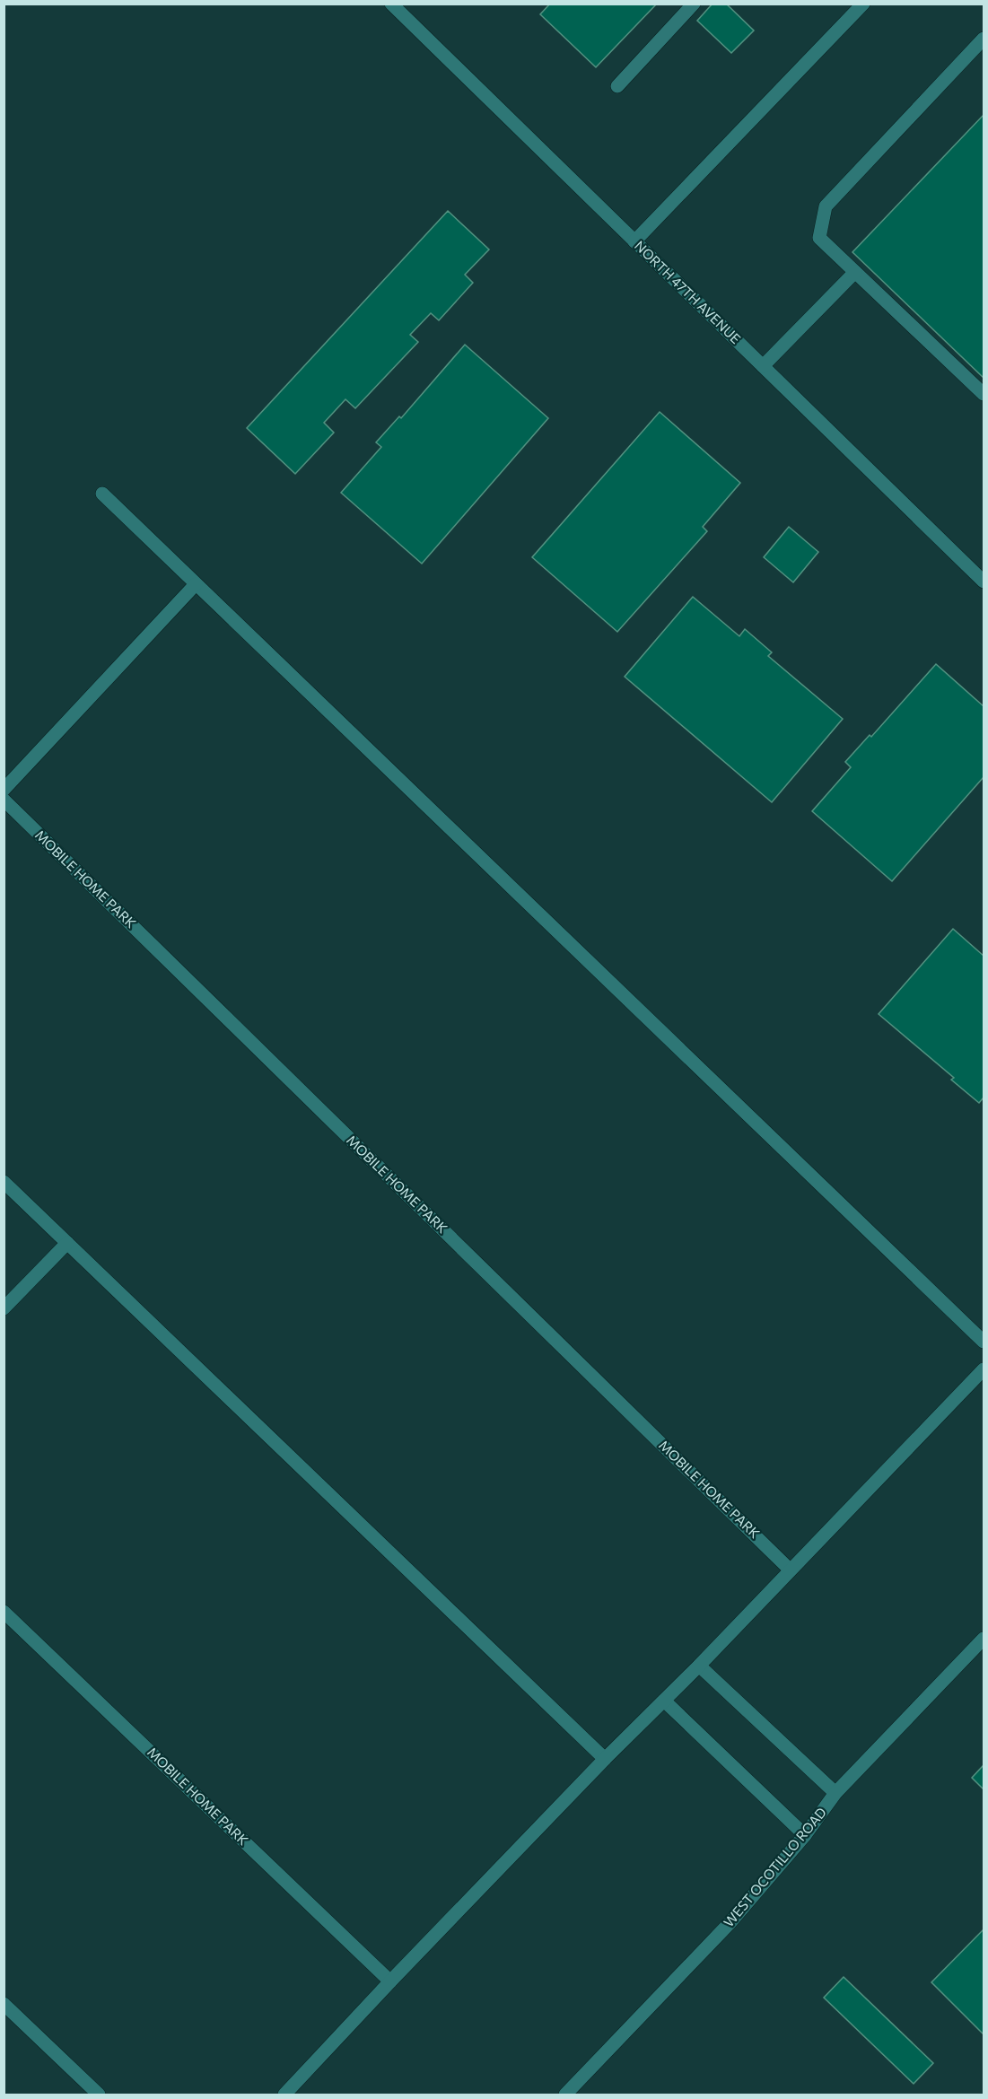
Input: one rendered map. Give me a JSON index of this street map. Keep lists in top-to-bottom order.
{
  "streets": {
    "street": ["NORTH 47TH AVENUE", "MOBILE HOME PARK", "WEST OCOTILLO ROAD"]
  }
}
